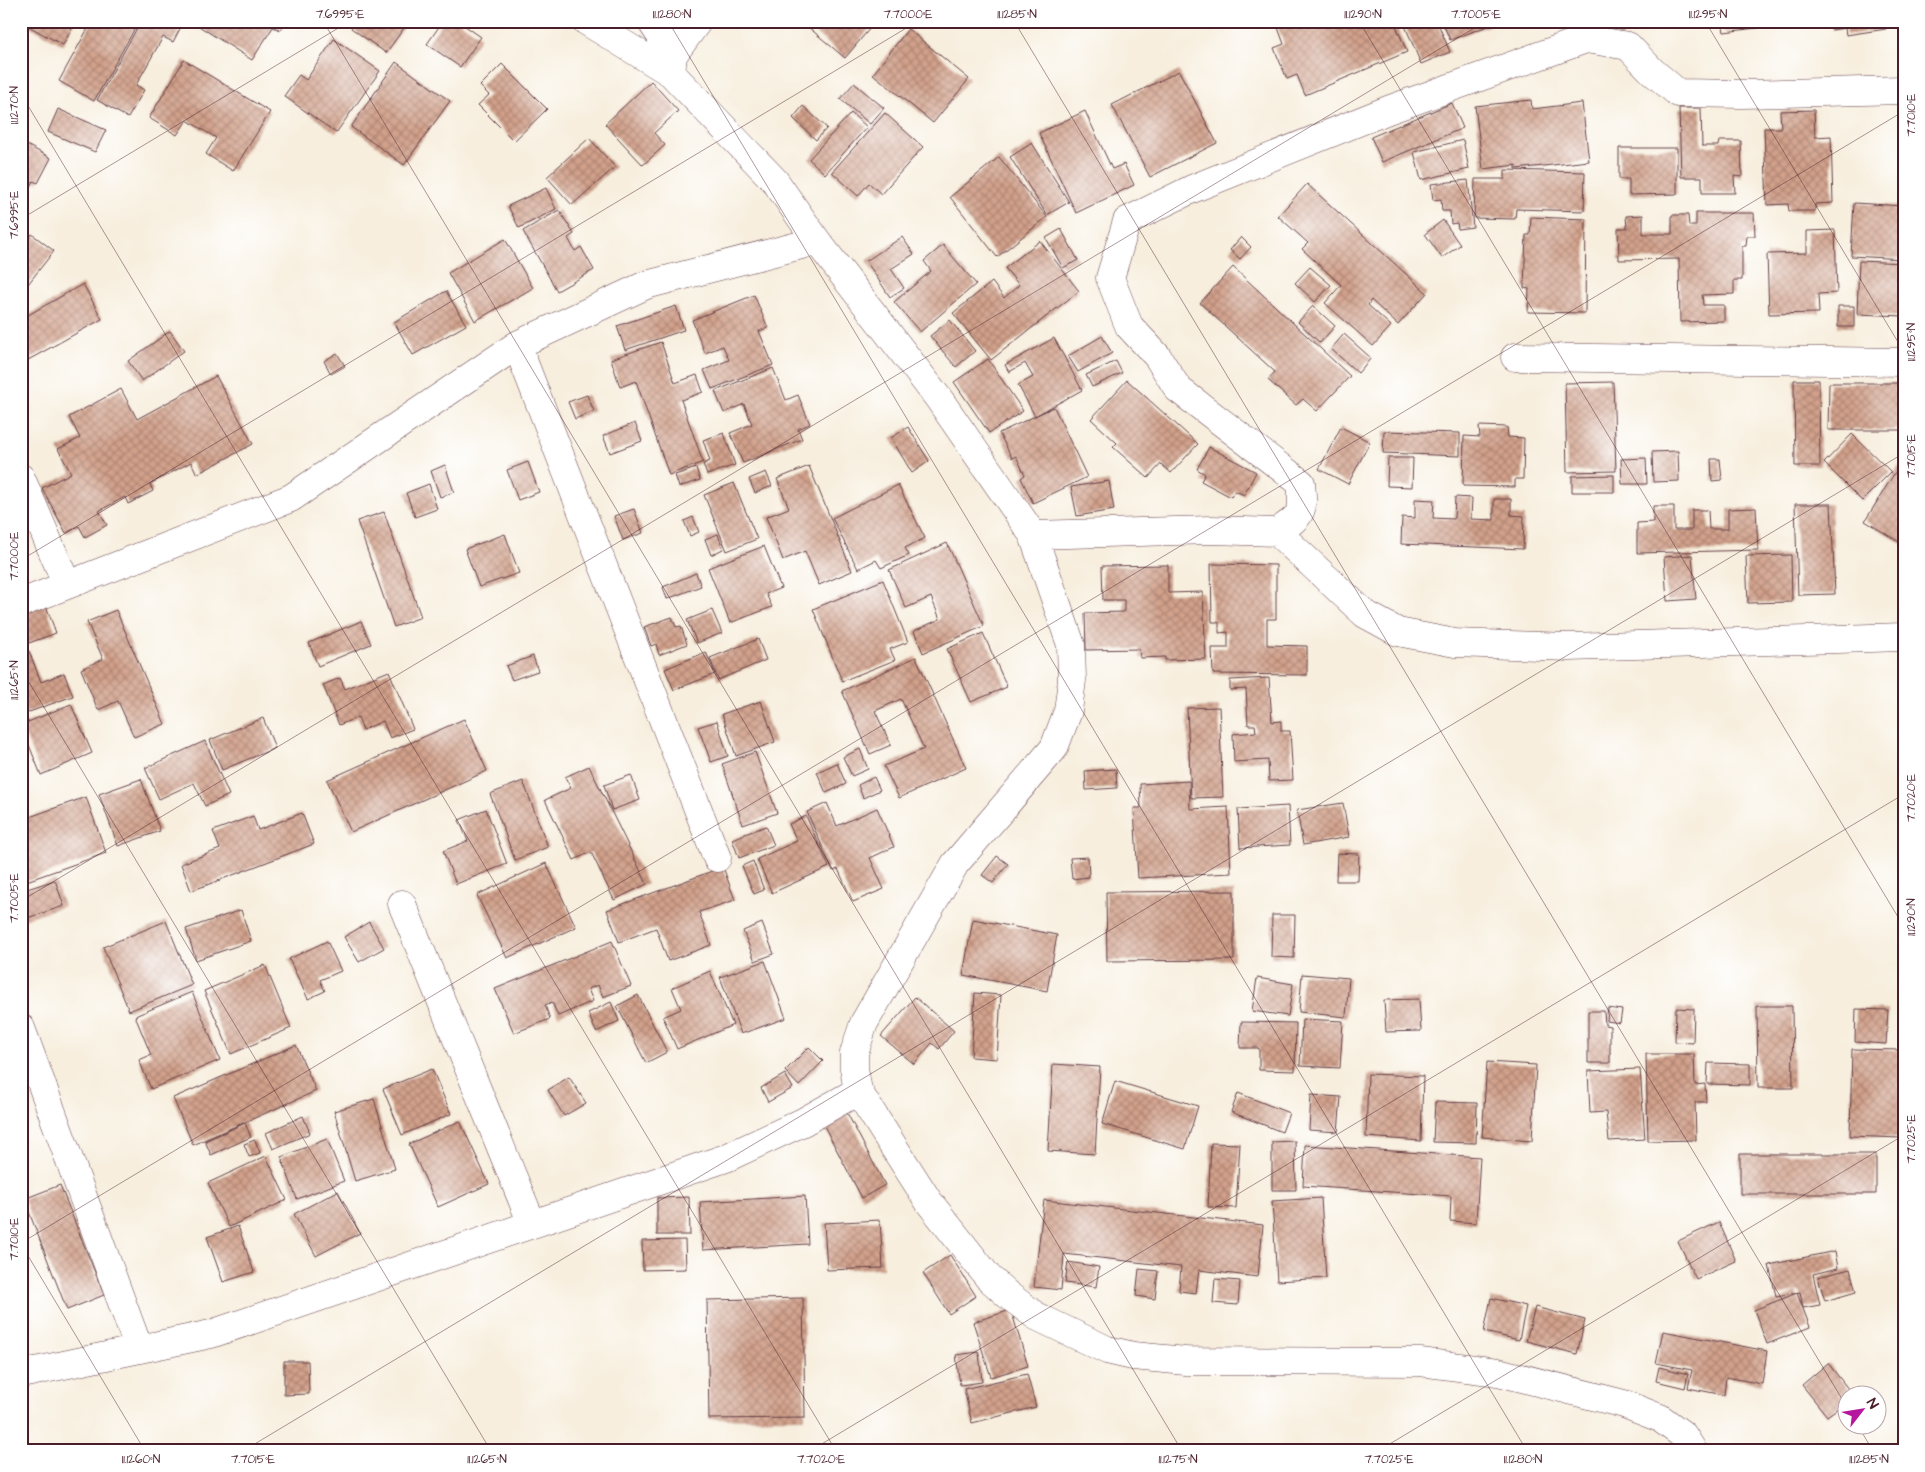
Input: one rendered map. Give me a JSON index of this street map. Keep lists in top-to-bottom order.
{
  "north": "top right",
  "coordinates": [
    "7.6995°E",
    "11.1280°N",
    "7.7000°E",
    "11.1285°N",
    "11.1290°N",
    "7.7005°E",
    "11.1295°N",
    "11.1270°N",
    "7.7010°E",
    "7.7015°E",
    "11.1265°N",
    "7.7020°E",
    "7.7025°E",
    "11.1260°N",
    "11.1275°N"
  ]
}
